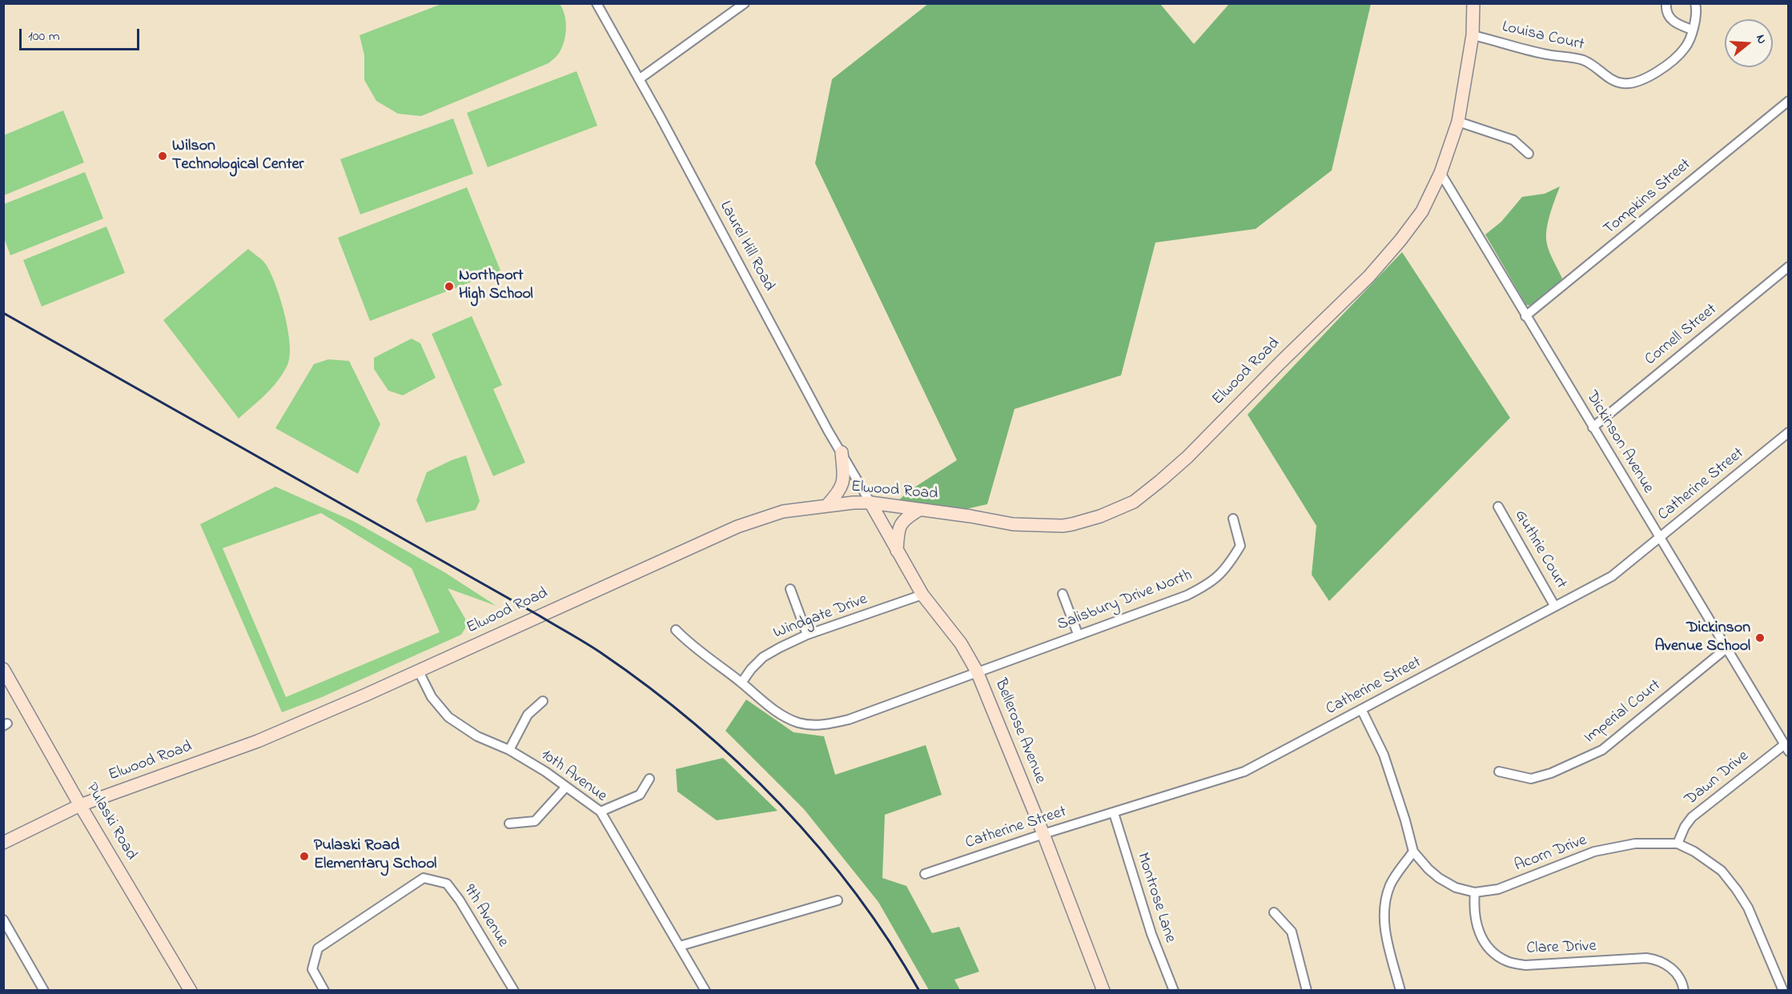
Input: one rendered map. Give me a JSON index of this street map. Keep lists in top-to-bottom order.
{
  "streets": {
    "main road": ["Elwood Road", "Bellerose Avenue", "Pulaski Road"],
    "street": [
      "Louisa Court",
      "Tompkins Street",
      "Laurel Hill Road",
      "Cornell Street",
      "Dickinson Avenue",
      "Catherine Street",
      "Guthrie Court",
      "Salisbury Drive North",
      "Windgate Drive",
      "Imperial Court",
      "10th Avenue",
      "Dawn Drive",
      "Acorn Drive",
      "Montrose Lane",
      "9th Avenue",
      "Clare Drive"
    ]
  },
  "crossings": [
    ["Louisa Court", "Elwood Road"],
    ["Tompkins Street", "Dickinson Avenue"],
    ["Laurel Hill Road", "Elwood Road"],
    ["Laurel Hill Road", "Bellerose Avenue"],
    ["Cornell Street", "Dickinson Avenue"],
    ["Elwood Road", "Dickinson Avenue"],
    ["Elwood Road", "Bellerose Avenue"],
    ["Elwood Road", "10th Avenue"],
    ["Elwood Road", "Pulaski Road"],
    ["Dickinson Avenue", "Catherine Street"],
    ["Dickinson Avenue", "Imperial Court"],
    ["Dickinson Avenue", "Dawn Drive"],
    ["Catherine Street", "Guthrie Court"],
    ["Catherine Street", "Bellerose Avenue"],
    ["Catherine Street", "Acorn Drive"],
    ["Catherine Street", "Montrose Lane"],
    ["Salisbury Drive North", "Windgate Drive"],
    ["Salisbury Drive North", "Bellerose Avenue"],
    ["Windgate Drive", "Bellerose Avenue"],
    ["Dawn Drive", "Acorn Drive"],
    ["Acorn Drive", "Clare Drive"]
  ],
  "places": [
    "Wilson Technological Center",
    "Northport High School",
    "Dickinson Avenue School",
    "Pulaski Road Elementary School"
  ],
  "scale_bar": "100 m",
  "north": "right"
}
